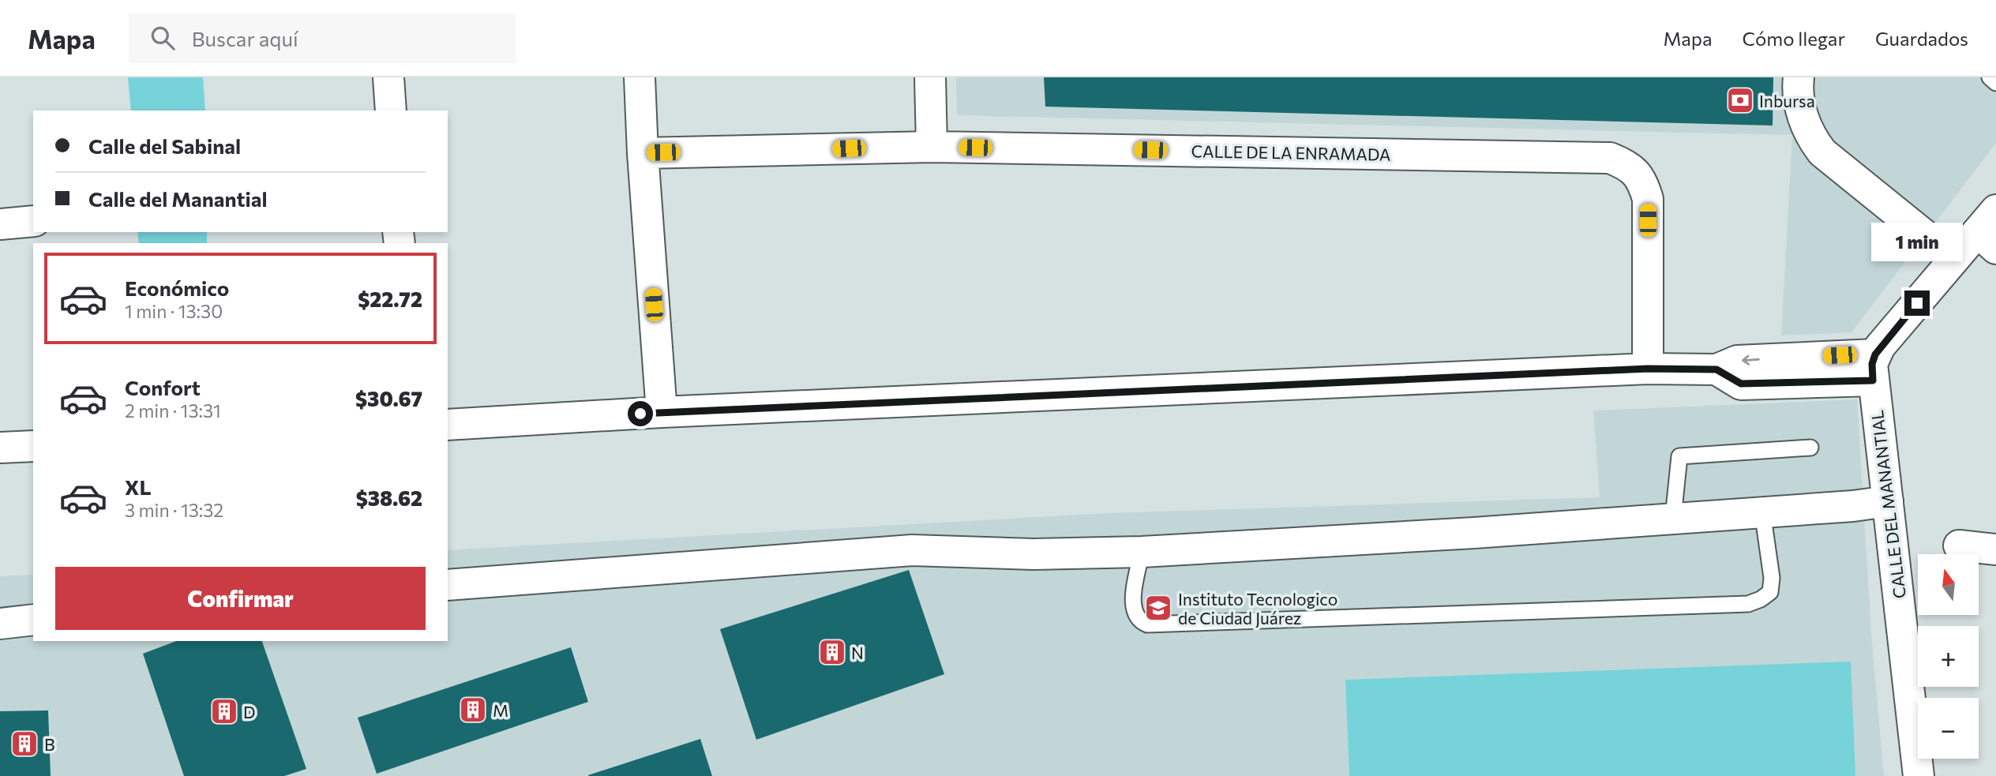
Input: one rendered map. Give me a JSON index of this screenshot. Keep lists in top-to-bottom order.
{
  "streets": {
    "street": ["CALLE DE LA ENRAMADA", "CALLE DEL MANANTIAL"]
  },
  "places": {
    "bank": ["Inbursa"],
    "school or university": ["Instituto Tecnologico de Ciudad Juárez"],
    "building": [
      "N",
      "M",
      "D",
      "B"
    ]
  },
  "north": "top",
  "page": {
    "header": "Mapa",
    "search": "Buscar aquí",
    "nav": ["Mapa", "Cómo llegar", "Guardados"],
    "banner": ["Calle del Sabinal", "Calle del Manantial"],
    "bubble": "1 min",
    "list": [
      {
        "name": "Económico",
        "note": "1 min · 13:30",
        "value": "$22.72"
      },
      {
        "name": "Confort",
        "note": "2 min · 13:31",
        "value": "$30.67"
      },
      {
        "name": "XL",
        "note": "3 min · 13:32",
        "value": "$38.62"
      }
    ],
    "map_buttons": ["+", "−"],
    "buttons": "Confirmar"
  }
}
